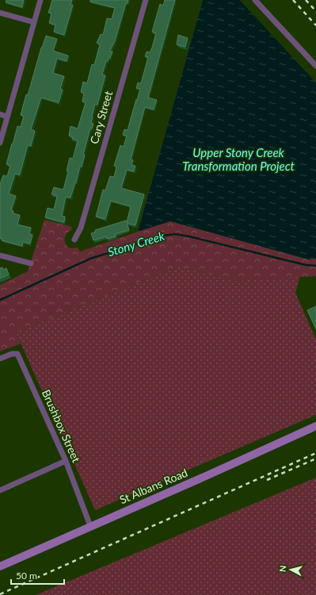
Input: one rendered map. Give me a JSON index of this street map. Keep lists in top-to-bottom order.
{
  "streets": {
    "main road": ["St Albans Road"],
    "street": ["Cary Street", "Brushbox Street"]
  },
  "crossings": [
    ["Brushbox Street", "St Albans Road"]
  ],
  "water": ["Upper Stony Creek Transformation Project", "Stony Creek"],
  "scale_bar": "50 m",
  "north": "left"
}
